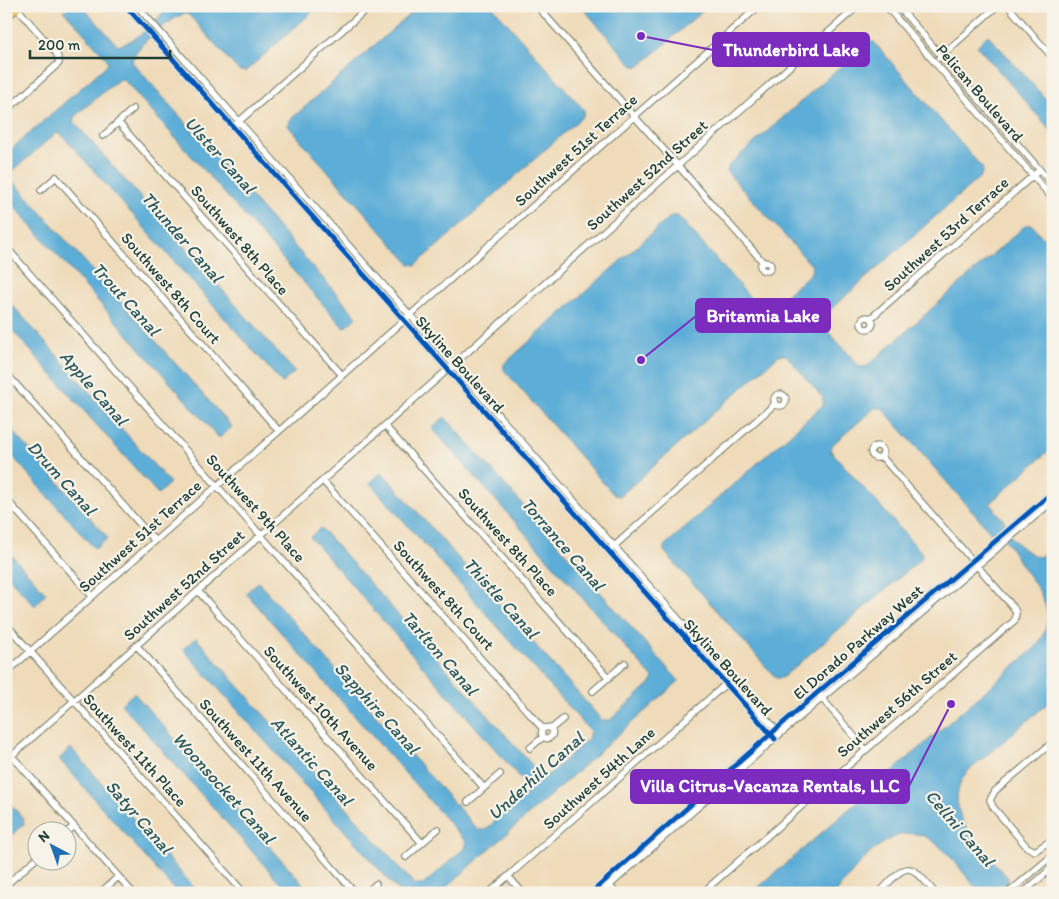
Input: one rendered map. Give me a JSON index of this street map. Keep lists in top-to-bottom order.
{
  "streets": {
    "street": [
      "Pelican Boulevard",
      "Southwest 51st Terrace",
      "Southwest 52nd Street",
      "Southwest 53rd Terrace",
      "Southwest 8th Place",
      "Southwest 8th Court",
      "Skyline Boulevard",
      "Southwest 9th Place",
      "El Dorado Parkway West",
      "Southwest 56th Street",
      "Southwest 10th Avenue",
      "Southwest 11th Place",
      "Southwest 11th Avenue",
      "Southwest 54th Lane"
    ]
  },
  "crossings": [
    ["Pelican Boulevard", "Southwest 53rd Terrace"],
    ["Southwest 51st Terrace", "Southwest 8th Place"],
    ["Southwest 51st Terrace", "Southwest 8th Court"],
    ["Southwest 51st Terrace", "Skyline Boulevard"],
    ["Southwest 51st Terrace", "Southwest 9th Place"],
    ["Southwest 51st Terrace", "Southwest 11th Place"],
    ["Southwest 52nd Street", "Southwest 8th Place"],
    ["Southwest 52nd Street", "Southwest 8th Court"],
    ["Southwest 52nd Street", "Skyline Boulevard"],
    ["Southwest 52nd Street", "Southwest 9th Place"],
    ["Southwest 52nd Street", "Southwest 10th Avenue"],
    ["Southwest 52nd Street", "Southwest 11th Place"],
    ["Southwest 52nd Street", "Southwest 11th Avenue"],
    ["Skyline Boulevard", "El Dorado Parkway West"],
    ["Skyline Boulevard", "Southwest 54th Lane"],
    ["El Dorado Parkway West", "Southwest 56th Street"]
  ],
  "water": [
    "Ulster Canal",
    "Thunder Canal",
    "Trout Canal",
    "Apple Canal",
    "Drum Canal",
    "Torrance Canal",
    "Thistle Canal",
    "Tarlton Canal",
    "Sapphire Canal",
    "Atlantic Canal",
    "Underhill Canal",
    "Woonsocket Canal",
    "Satyr Canal",
    "Cellni Canal"
  ],
  "places": ["Thunderbird Lake", "Britannia Lake", "Villa Citrus-Vacanza Rentals, LLC"],
  "scale_bar": "200 m",
  "north": "top left"
}
